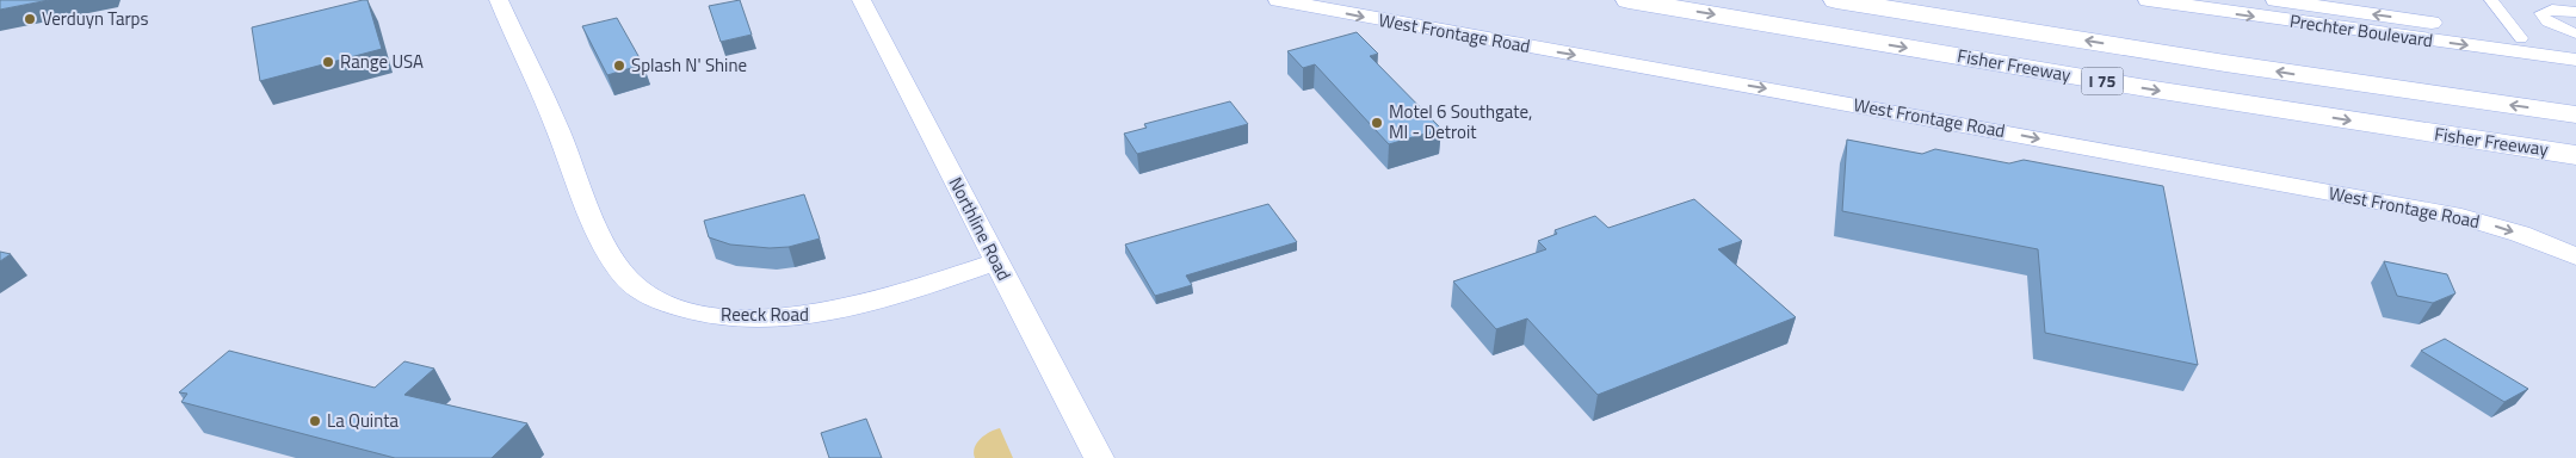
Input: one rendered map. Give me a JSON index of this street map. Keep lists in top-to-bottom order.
{
  "streets": {
    "highway": ["Fisher Freeway", "I 75"],
    "main road": [
      "Prechter Boulevard",
      "West Frontage Road",
      "Northline Road",
      "Reeck Road"
    ]
  },
  "crossings": [
    ["Northline Road", "Reeck Road"]
  ],
  "one_way": ["West Frontage Road"],
  "places": [
    "Verduyn Tarps",
    "Range USA",
    "Splash N' Shine",
    "Motel 6 Southgate, MI - Detroit",
    "La Quinta"
  ]
}
